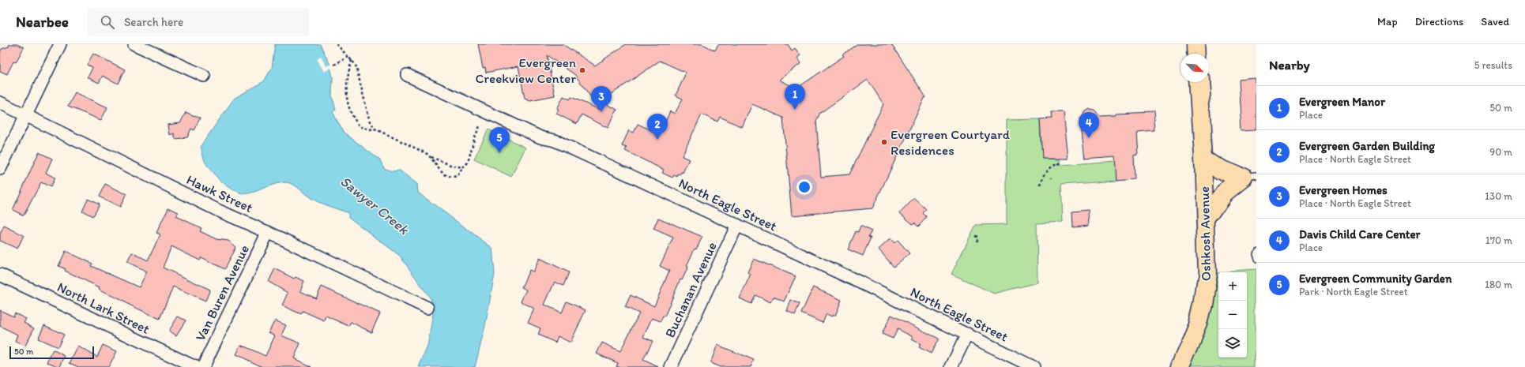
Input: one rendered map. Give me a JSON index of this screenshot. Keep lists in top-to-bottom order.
{
  "streets": {
    "main road": ["Oshkosh Avenue"],
    "street": [
      "Hawk Street",
      "North Eagle Street",
      "Buchanan Avenue",
      "Van Buren Avenue",
      "North Lark Street"
    ]
  },
  "crossings": [
    ["Hawk Street", "Van Buren Avenue"],
    ["North Eagle Street", "Buchanan Avenue"]
  ],
  "water": ["Sawyer Creek"],
  "places": ["Evergreen Creekview Center", "Evergreen Courtyard Residences"],
  "scale_bar": "50 m",
  "north": "bottom right",
  "page": {
    "header": "Nearbee",
    "search": "Search here",
    "nav": ["Map", "Directions", "Saved"],
    "heading": ["Nearby", "5 results"],
    "pins": [
      "1",
      "3",
      "4",
      "2",
      "5"
    ],
    "list": [
      {
        "mark": "1",
        "name": "Evergreen Manor",
        "note": "Place",
        "value": "50 m"
      },
      {
        "mark": "2",
        "name": "Evergreen Garden Building",
        "note": "Place · North Eagle Street",
        "value": "90 m"
      },
      {
        "mark": "3",
        "name": "Evergreen Homes",
        "note": "Place · North Eagle Street",
        "value": "130 m"
      },
      {
        "mark": "4",
        "name": "Davis Child Care Center",
        "note": "Place",
        "value": "170 m"
      },
      {
        "mark": "5",
        "name": "Evergreen Community Garden",
        "note": "Park · North Eagle Street",
        "value": "180 m"
      }
    ],
    "map_buttons": ["+", "−"],
    "scale": "50 m"
  }
}
